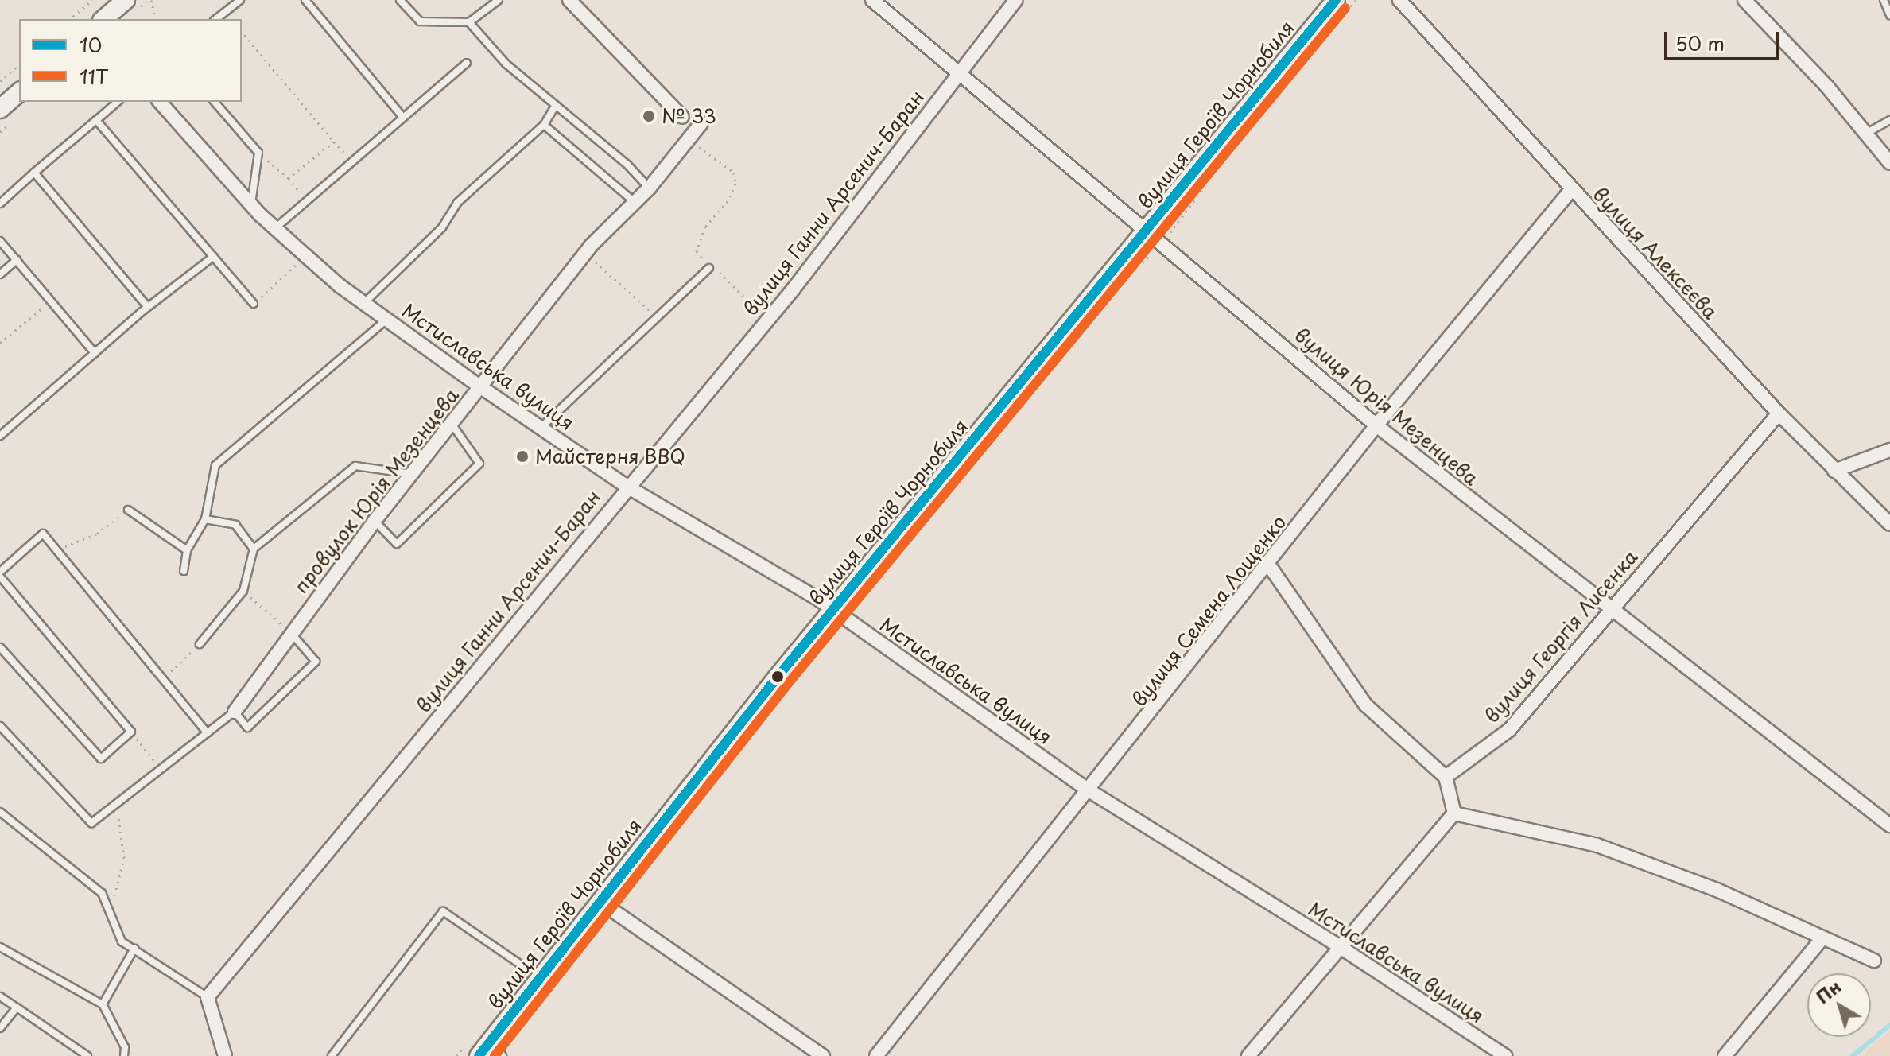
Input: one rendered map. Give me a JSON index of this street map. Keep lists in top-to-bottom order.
{
  "streets": {
    "main road": ["вулиця Героїв Чорнобиля"],
    "street": [
      "вулиця Ганни Арсенич-Баран",
      "вулиця Алексєєва",
      "Мстиславська вулиця",
      "вулиця Юрія Мезенцева",
      "провулок Юрія Мезенцева",
      "вулиця Семена Лощенко",
      "вулиця Георгія Лисенка"
    ]
  },
  "crossings": [
    ["вулиця Героїв Чорнобиля", "Мстиславська вулиця"],
    ["вулиця Героїв Чорнобиля", "вулиця Юрія Мезенцева"],
    ["вулиця Ганни Арсенич-Баран", "Мстиславська вулиця"],
    ["вулиця Ганни Арсенич-Баран", "вулиця Юрія Мезенцева"],
    ["вулиця Алексєєва", "вулиця Семена Лощенко"],
    ["вулиця Алексєєва", "вулиця Георгія Лисенка"],
    ["Мстиславська вулиця", "провулок Юрія Мезенцева"],
    ["Мстиславська вулиця", "вулиця Семена Лощенко"],
    ["вулиця Юрія Мезенцева", "вулиця Семена Лощенко"],
    ["вулиця Юрія Мезенцева", "вулиця Георгія Лисенка"]
  ],
  "places": ["№ 33", "Майстерня BBQ"],
  "lines": ["transit line 10", "transit line 11Т"],
  "legend": ["10", "11Т"],
  "scale_bar": "50 m",
  "north": "top left"
}
